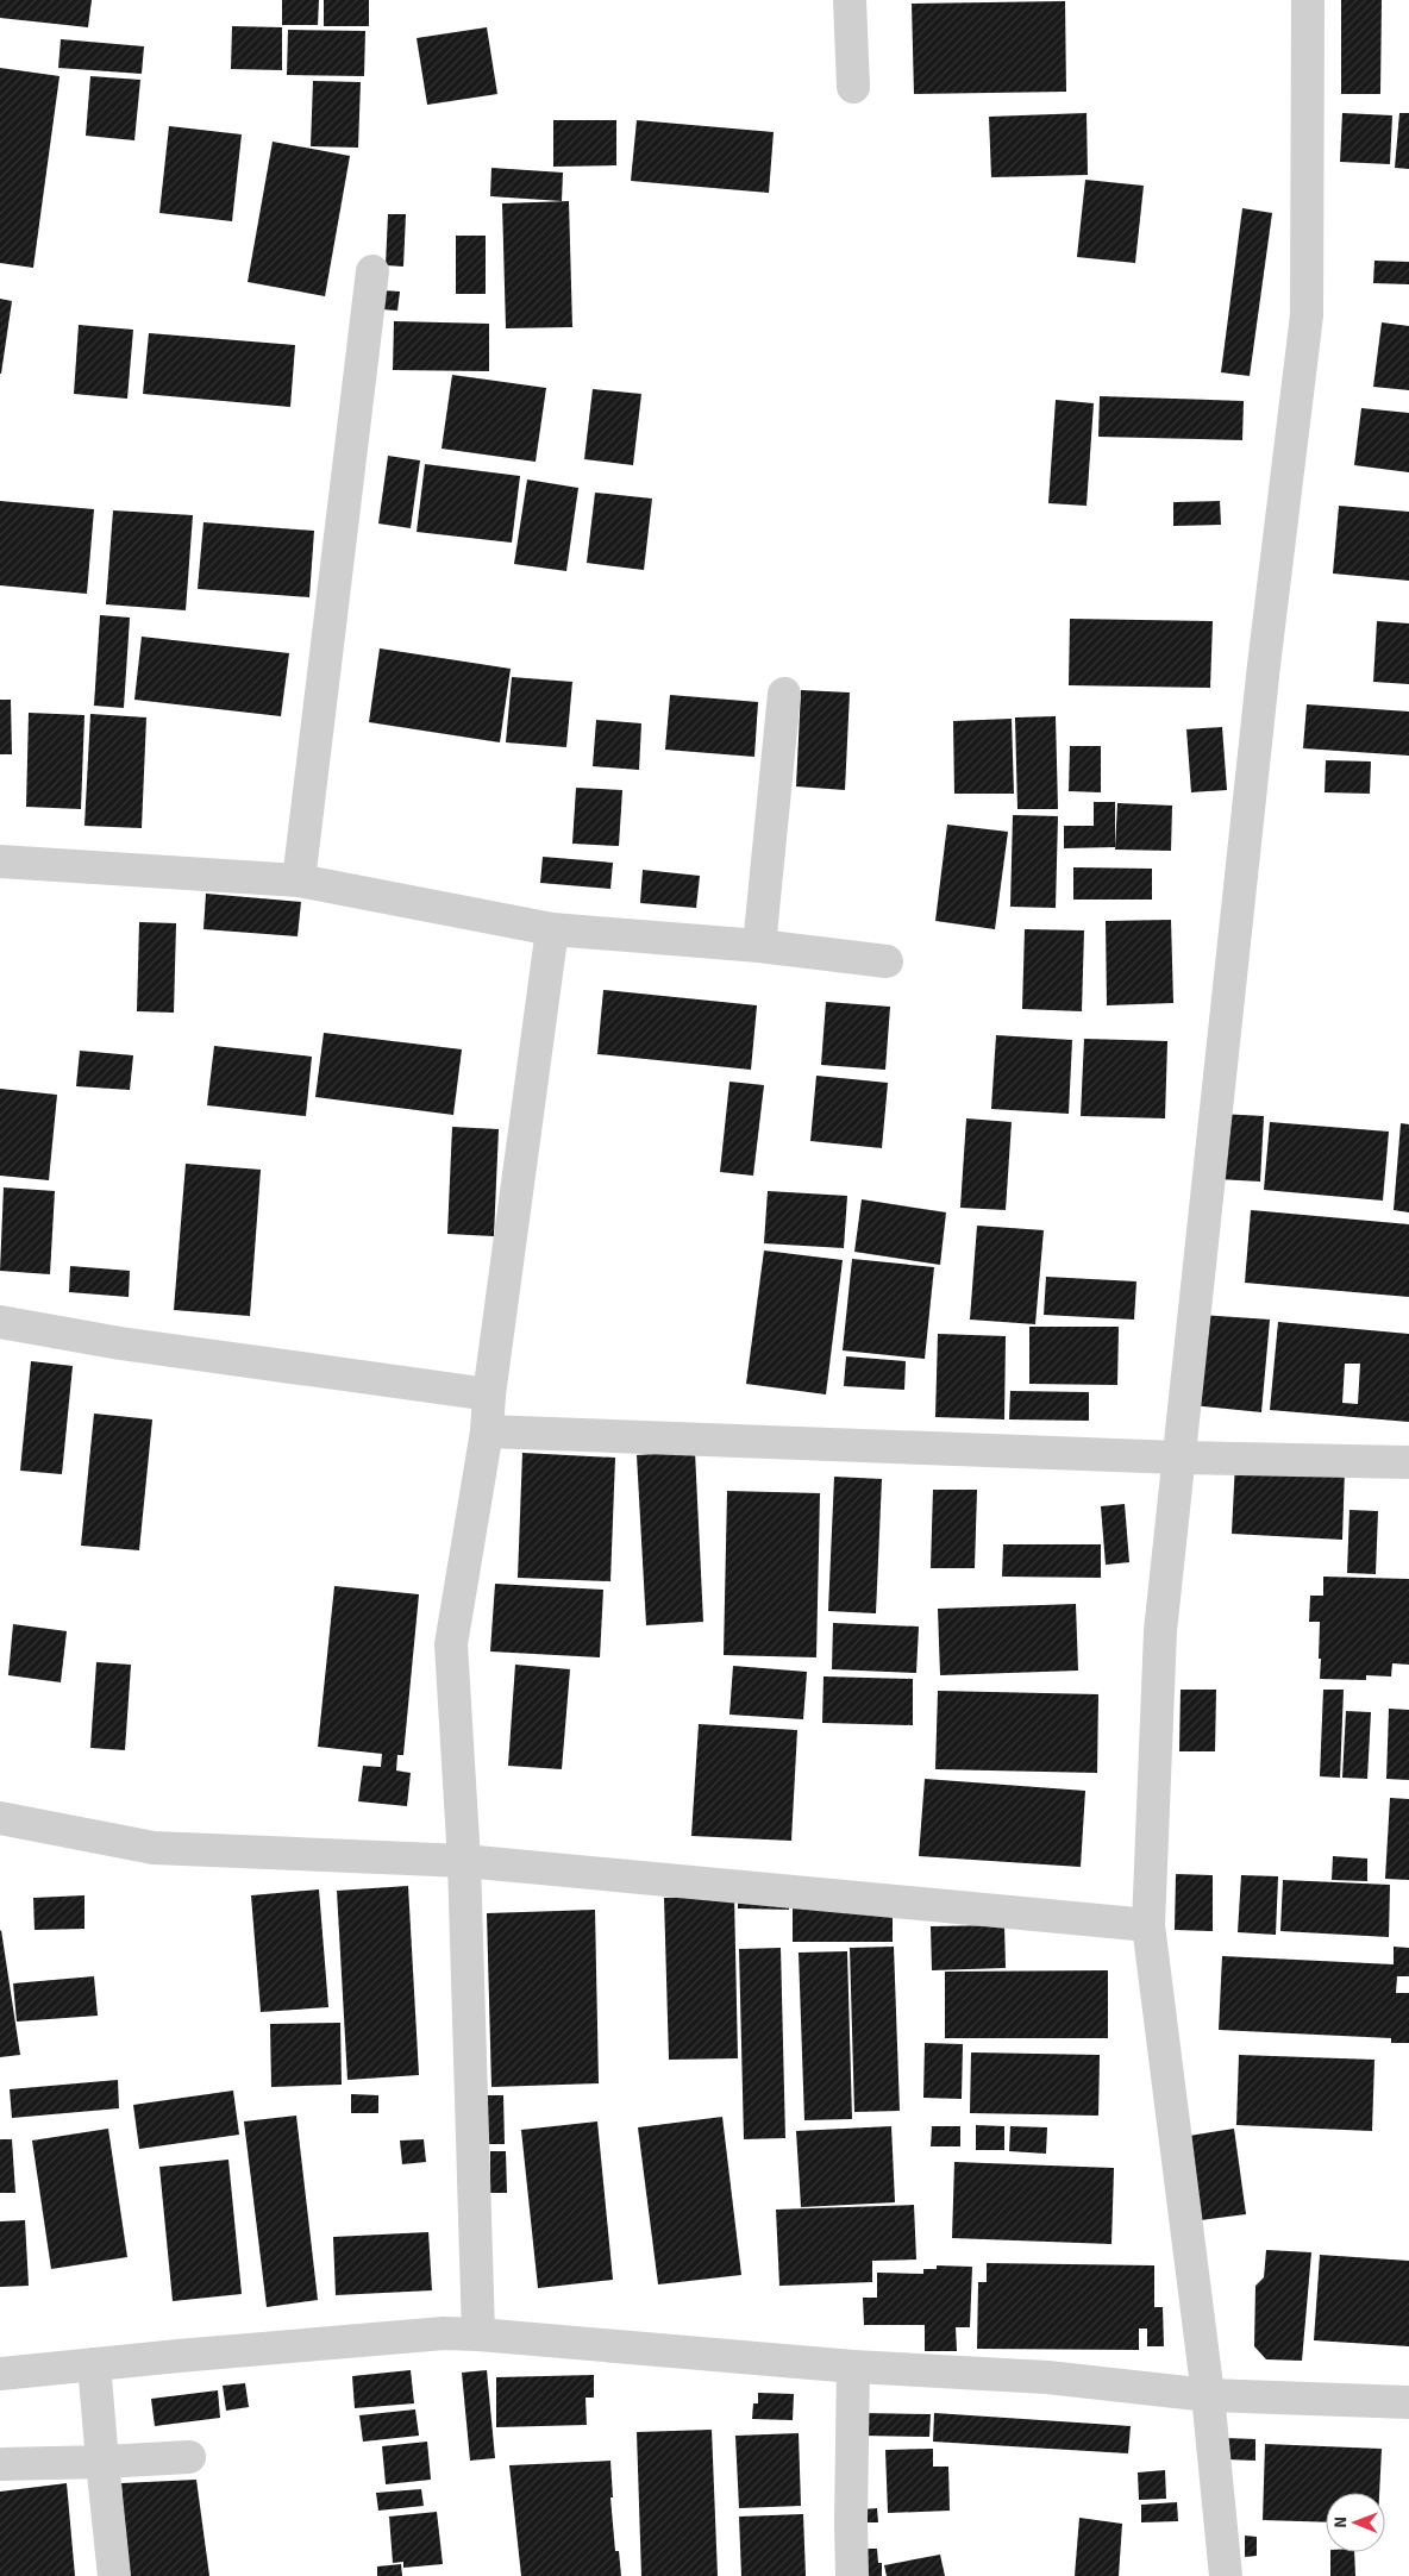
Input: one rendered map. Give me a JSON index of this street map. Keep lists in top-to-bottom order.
{
  "north": "left"
}
